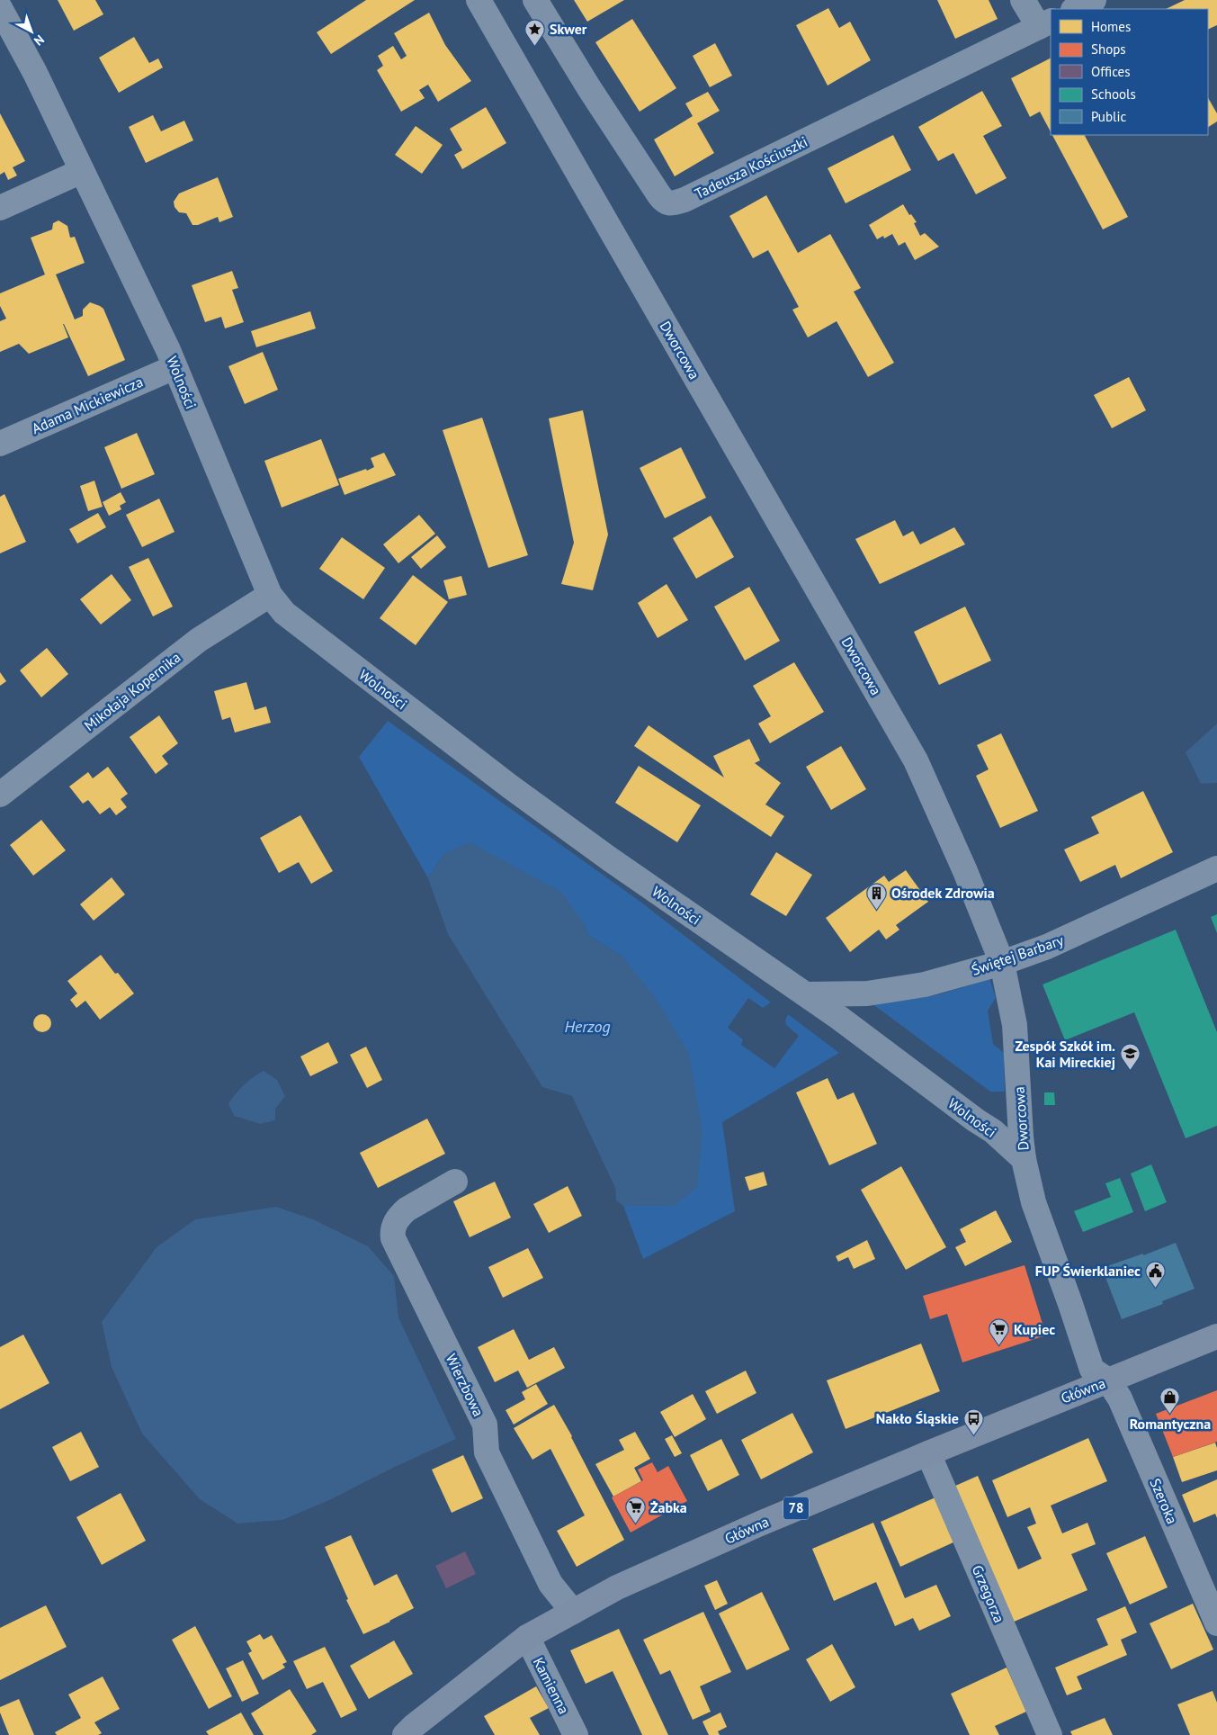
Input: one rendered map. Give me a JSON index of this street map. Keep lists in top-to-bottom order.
{
  "streets": {
    "main road": ["Główna", "78"],
    "street": [
      "Tadeusza Kościuszki",
      "Dworcowa",
      "Wolności",
      "Adama Mickiewicza",
      "Mikołaja Kopernika",
      "Świętej Barbary",
      "Wierzbowa",
      "Szeroka",
      "Grzegorza",
      "Kamienna"
    ]
  },
  "crossings": [
    ["Dworcowa", "Wolności"],
    ["Dworcowa", "Świętej Barbary"],
    ["Dworcowa", "Główna"],
    ["Dworcowa", "Szeroka"],
    ["Wolności", "Adama Mickiewicza"],
    ["Wolności", "Mikołaja Kopernika"],
    ["Wolności", "Świętej Barbary"],
    ["Wierzbowa", "Główna"],
    ["Główna", "Szeroka"],
    ["Główna", "Grzegorza"],
    ["Główna", "Kamienna"]
  ],
  "water": ["Herzog"],
  "places": {
    "place": ["Skwer"],
    "building": ["Ośrodek Zdrowia"],
    "school or university": ["Zespół Szkół im. Kai Mireckiej"],
    "public building": ["FUP Świerklaniec"],
    "supermarket": ["Kupiec", "Żabka"],
    "shop": ["Romantyczna"],
    "bus stop": ["Nakło Śląskie"]
  },
  "legend": [
    "Homes",
    "Shops",
    "Offices",
    "Schools",
    "Public"
  ],
  "north": "bottom right"
}
